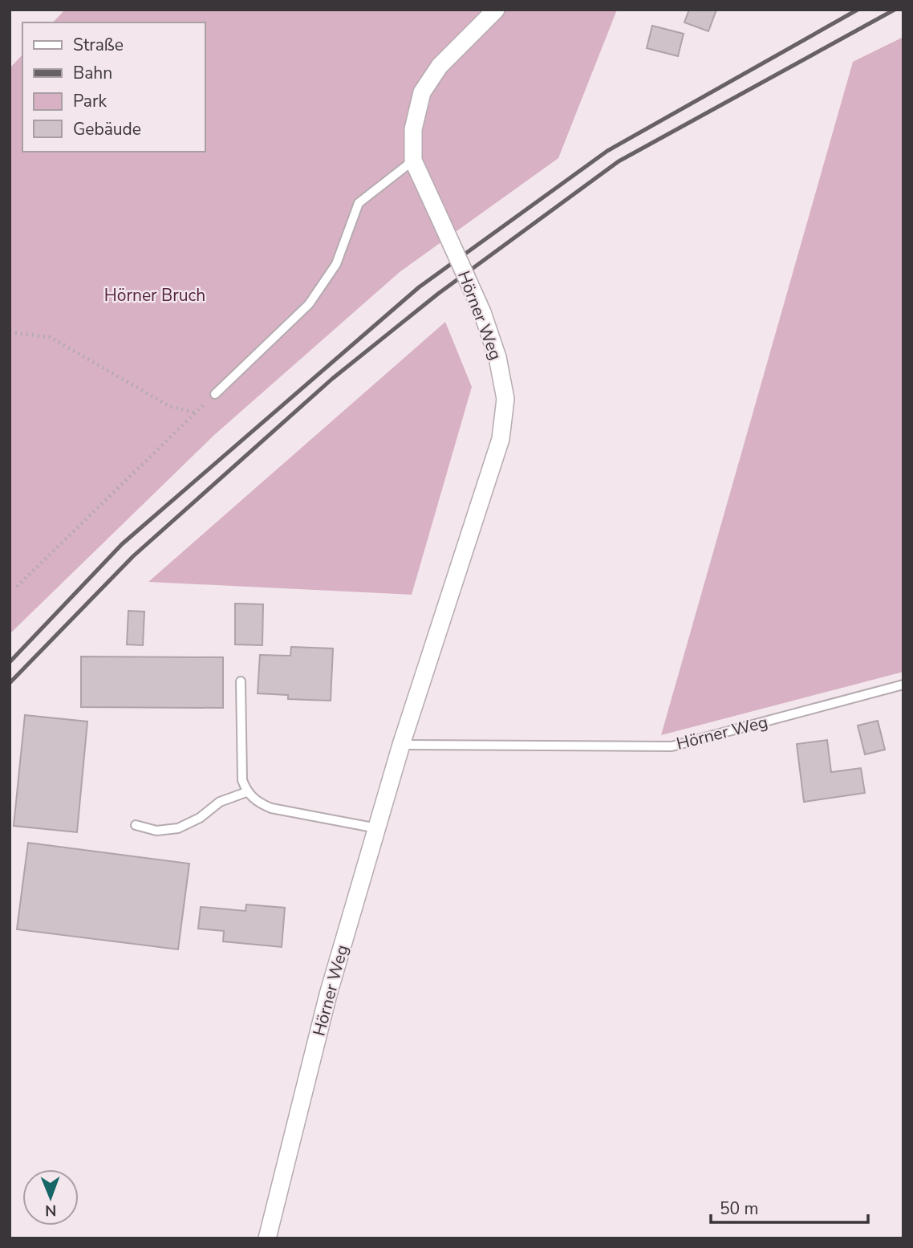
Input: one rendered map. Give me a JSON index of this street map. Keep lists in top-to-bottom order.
{
  "streets": {
    "street": ["Hörner Weg"]
  },
  "parks": ["Hörner Bruch"],
  "legend": [
    "Straße",
    "Bahn",
    "Park",
    "Gebäude"
  ],
  "scale_bar": "50 m",
  "north": "bottom"
}
